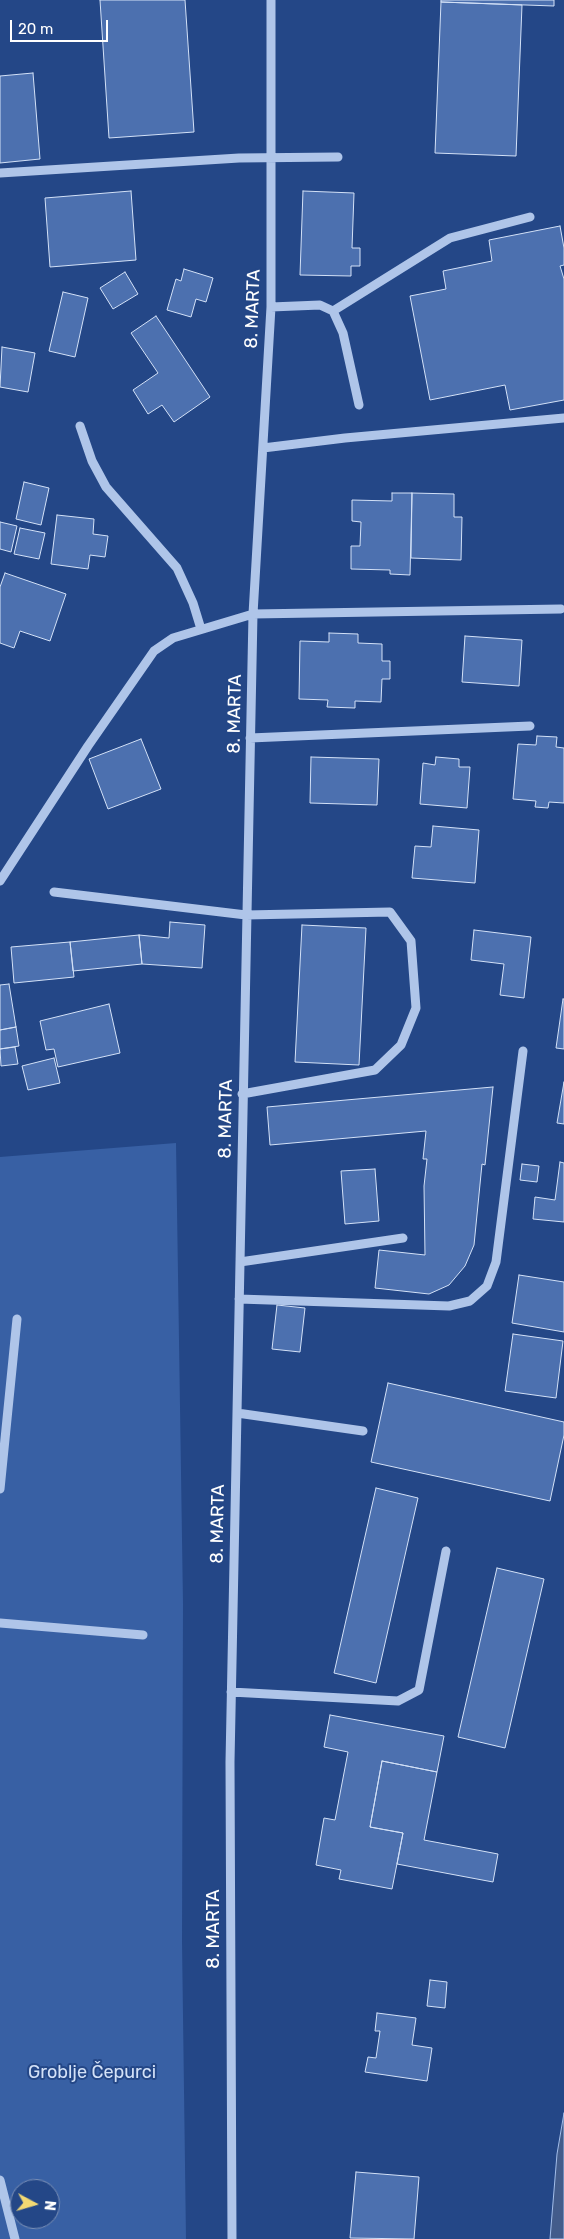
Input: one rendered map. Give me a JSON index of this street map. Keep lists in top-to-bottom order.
{
  "streets": {
    "street": ["8. MARTA"]
  },
  "parks": ["Groblje Čepurci"],
  "scale_bar": "20 m",
  "north": "right"
}
